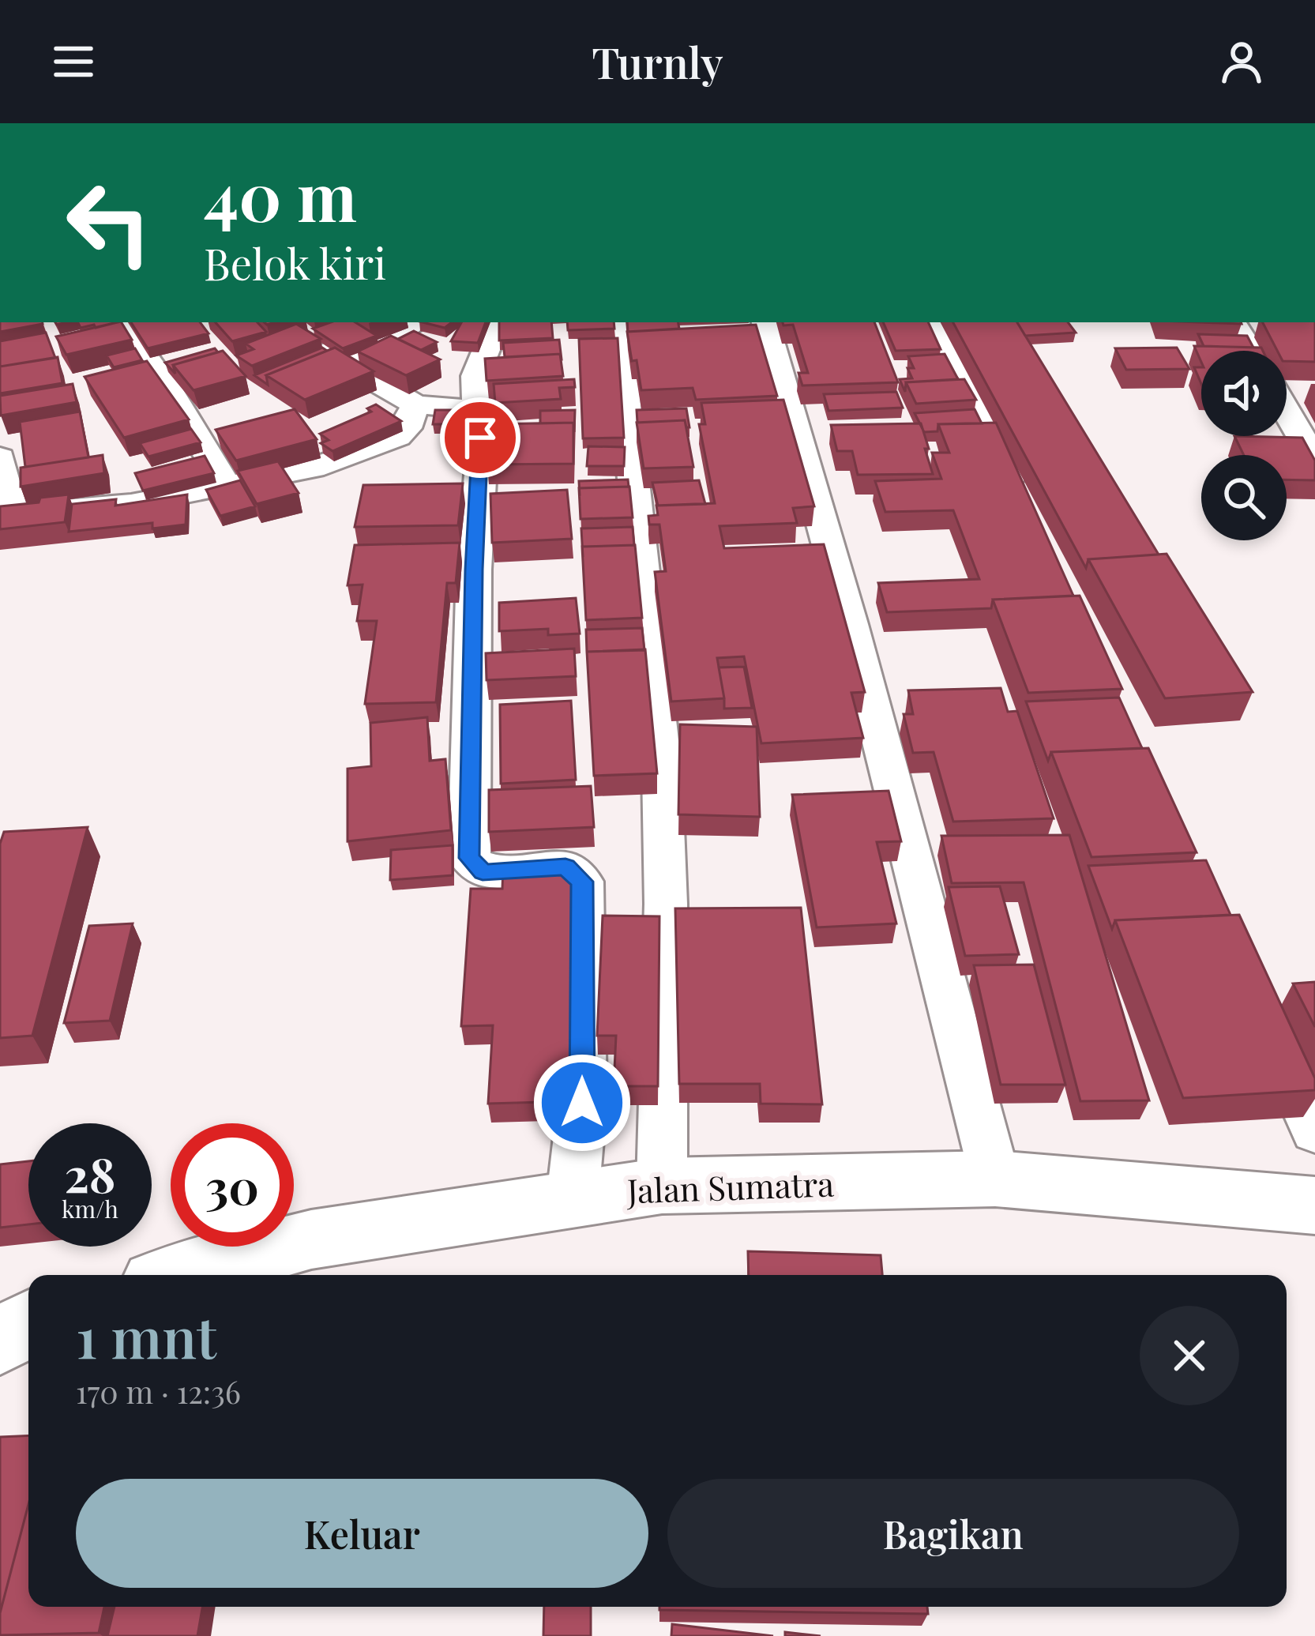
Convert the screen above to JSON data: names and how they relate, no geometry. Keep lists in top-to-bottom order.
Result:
{
  "streets": {
    "highway": ["Jalan Sumatra"]
  },
  "page": {
    "header": "Turnly",
    "turn": ["40 m", "Belok kiri"],
    "speed": "28 km/h",
    "limit": "30",
    "heading": ["1 mnt", "170 m · 12:36"],
    "buttons": ["Keluar", "Bagikan"]
  }
}
